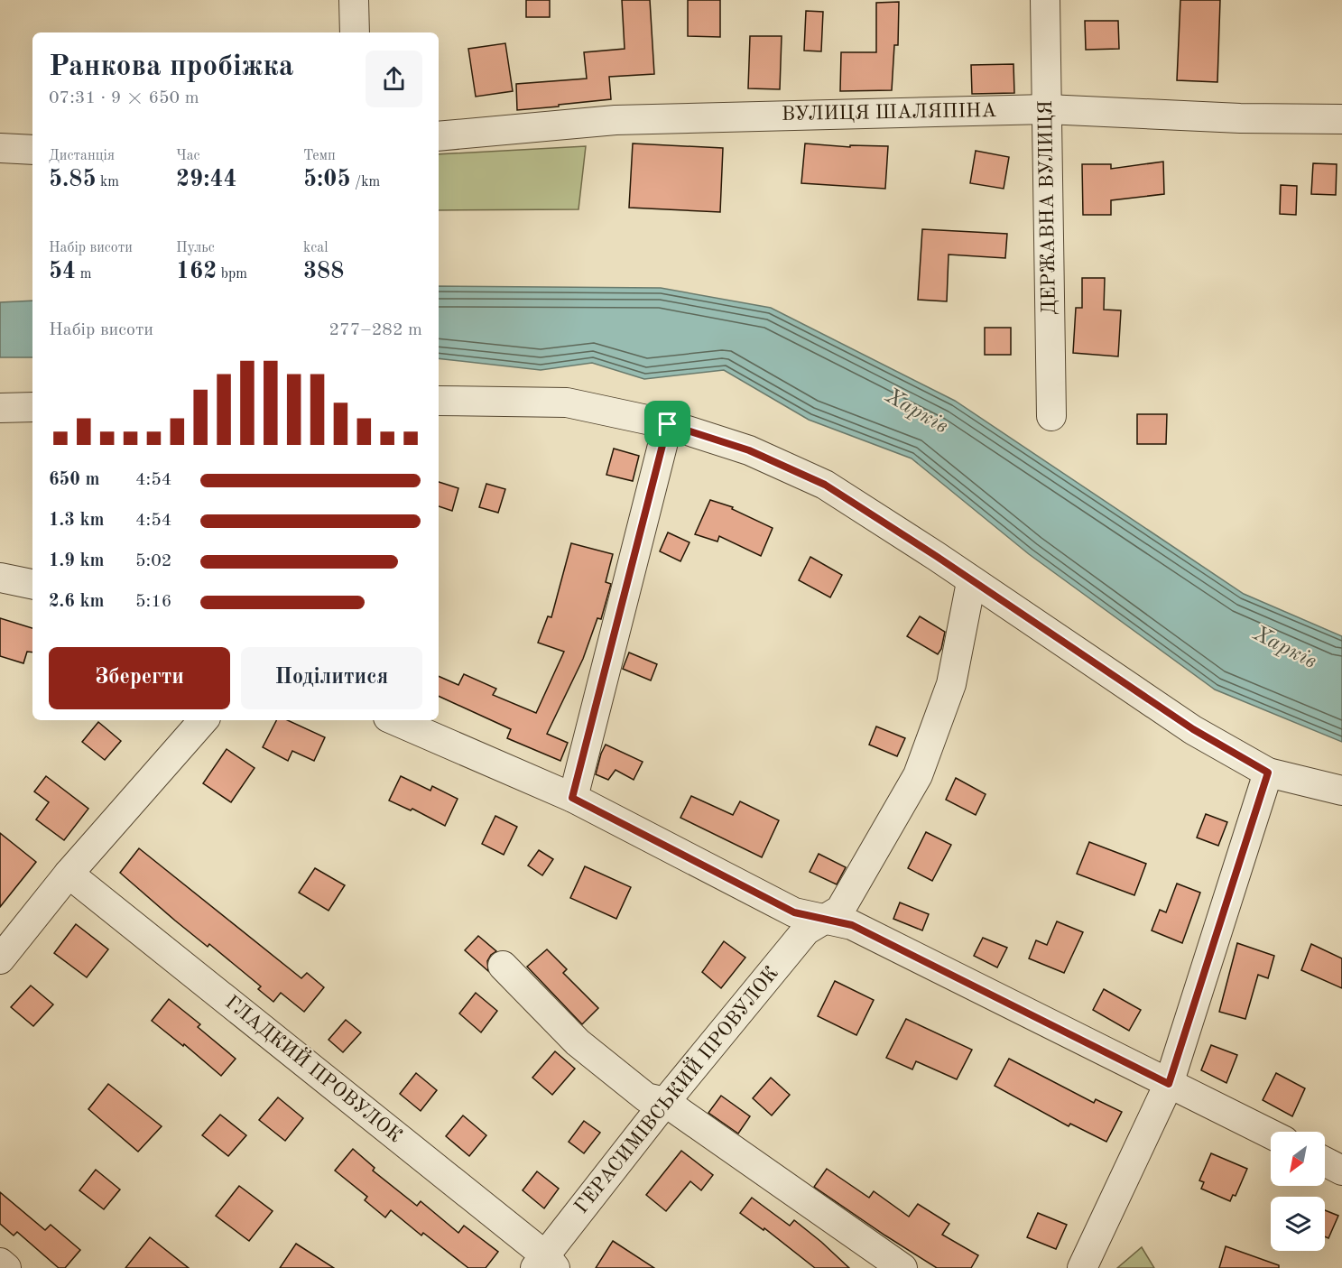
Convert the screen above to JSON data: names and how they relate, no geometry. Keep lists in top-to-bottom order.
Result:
{
  "streets": {
    "street": [
      "ВУЛИЦЯ ШАЛЯПІНА",
      "ДЕРЖАВНА ВУЛИЦЯ",
      "ГЛАДКИЙ ПРОВУЛОК",
      "ГЕРАСИМІВСЬКИЙ ПРОВУЛОК"
    ]
  },
  "crossings": [
    ["ВУЛИЦЯ ШАЛЯПІНА", "ДЕРЖАВНА ВУЛИЦЯ"],
    ["ГЛАДКИЙ ПРОВУЛОК", "ГЕРАСИМІВСЬКИЙ ПРОВУЛОК"]
  ],
  "water": ["Харків"],
  "north": "bottom left",
  "page": {
    "heading": ["Ранкова пробіжка", "07:31 · 9 × 650 m"],
    "stats": [
      ["Дистанція", "5.85 km"],
      ["Час", "29:44"],
      ["Темп", "5:05 /km"],
      ["Набір висоти", "54 m"],
      ["Пульс", "162 bpm"],
      ["kcal", "388"]
    ],
    "chart": ["Набір висоти", "277–282 m"],
    "list": [
      {
        "name": "650 m",
        "note": "4:54"
      },
      {
        "name": "1.3 km",
        "note": "4:54"
      },
      {
        "name": "1.9 km",
        "note": "5:02"
      },
      {
        "name": "2.6 km",
        "note": "5:16"
      }
    ],
    "buttons": ["Зберегти", "Поділитися"]
  }
}
